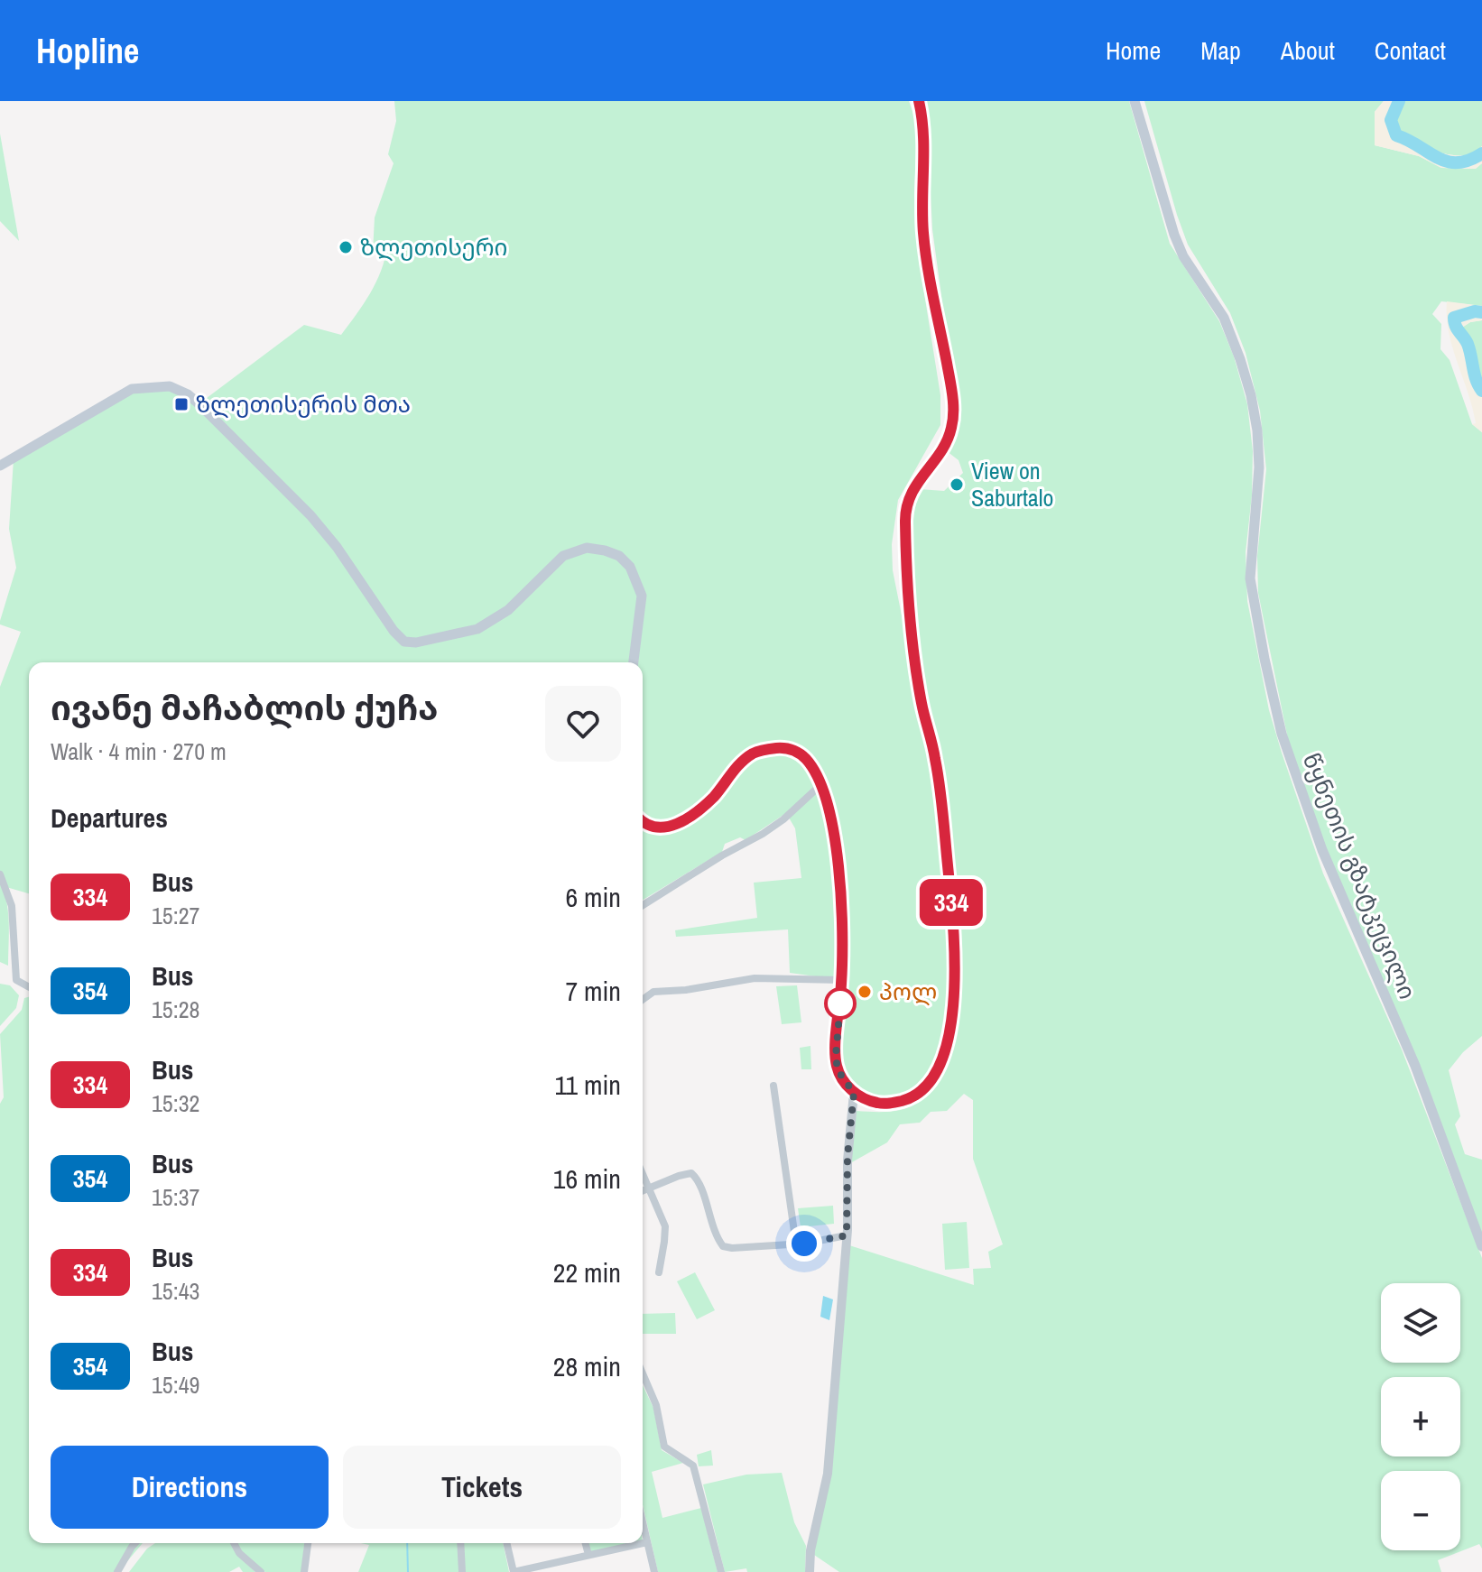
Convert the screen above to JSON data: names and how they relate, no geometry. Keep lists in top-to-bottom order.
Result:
{
  "streets": {
    "main road": ["წყნეთის გზატკეცილი"]
  },
  "places": {
    "other": ["ზლეთისერი", "View on Saburtalo", "პოლ"],
    "transit": ["ზლეთისერის მთა"]
  },
  "lines": ["bus line 334"],
  "page": {
    "header": "Hopline",
    "nav": [
      "Home",
      "Map",
      "About",
      "Contact"
    ],
    "on_map": "334",
    "heading": [
      ["ივანე მაჩაბლის ქუჩა", "Walk · 4 min · 270 m"],
      "Departures"
    ],
    "list": [
      {
        "mark": "334",
        "name": "Bus",
        "note": "15:27",
        "value": "6 min"
      },
      {
        "mark": "354",
        "name": "Bus",
        "note": "15:28",
        "value": "7 min"
      },
      {
        "mark": "334",
        "name": "Bus",
        "note": "15:32",
        "value": "11 min"
      },
      {
        "mark": "354",
        "name": "Bus",
        "note": "15:37",
        "value": "16 min"
      },
      {
        "mark": "334",
        "name": "Bus",
        "note": "15:43",
        "value": "22 min"
      },
      {
        "mark": "354",
        "name": "Bus",
        "note": "15:49",
        "value": "28 min"
      }
    ],
    "map_buttons": ["+", "−"],
    "buttons": ["Directions", "Tickets"]
  }
}
